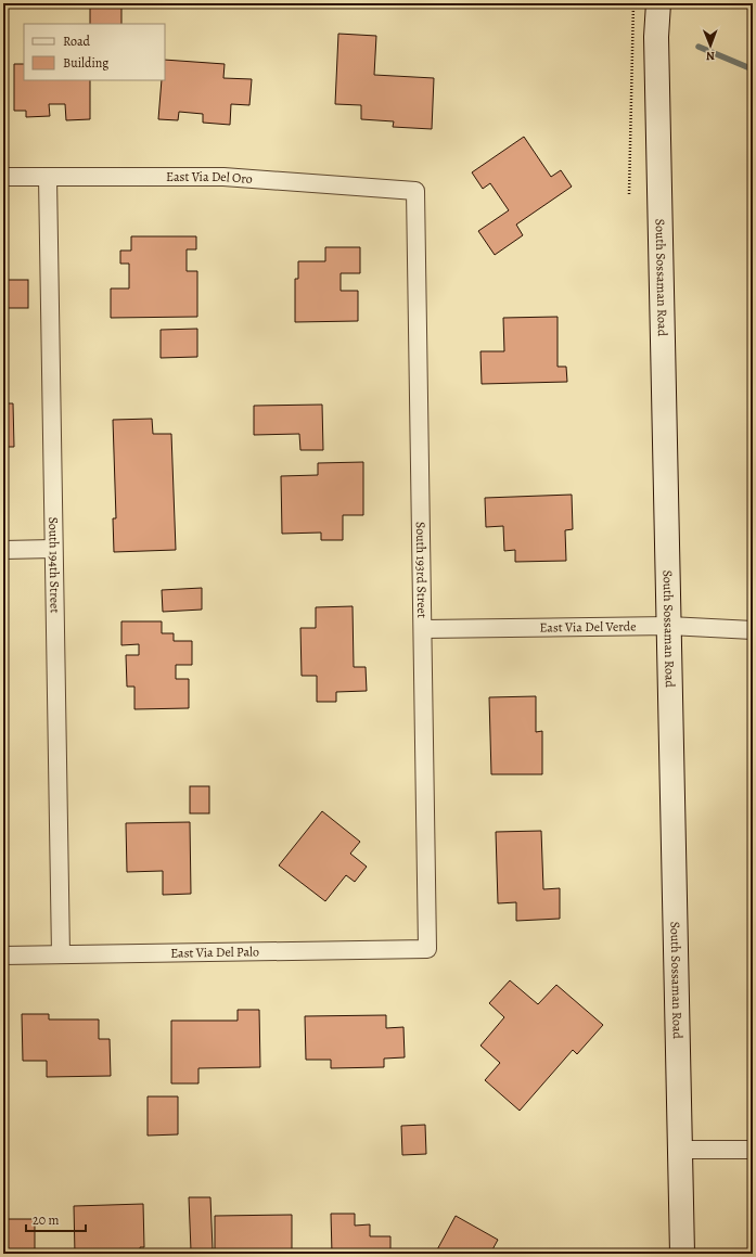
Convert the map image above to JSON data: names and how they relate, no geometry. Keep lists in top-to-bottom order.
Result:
{
  "streets": {
    "main road": ["South Sossaman Road"],
    "street": [
      "East Via Del Oro",
      "South 194th Street",
      "South 193rd Street",
      "East Via Del Verde",
      "East Via Del Palo"
    ]
  },
  "crossings": [
    ["East Via Del Oro", "South 194th Street"],
    ["East Via Del Oro", "South 193rd Street"],
    ["South Sossaman Road", "East Via Del Verde"],
    ["South 194th Street", "East Via Del Palo"],
    ["South 193rd Street", "East Via Del Verde"],
    ["South 193rd Street", "East Via Del Palo"]
  ],
  "legend": ["Road", "Building"],
  "scale_bar": "20 m",
  "north": "bottom"
}
